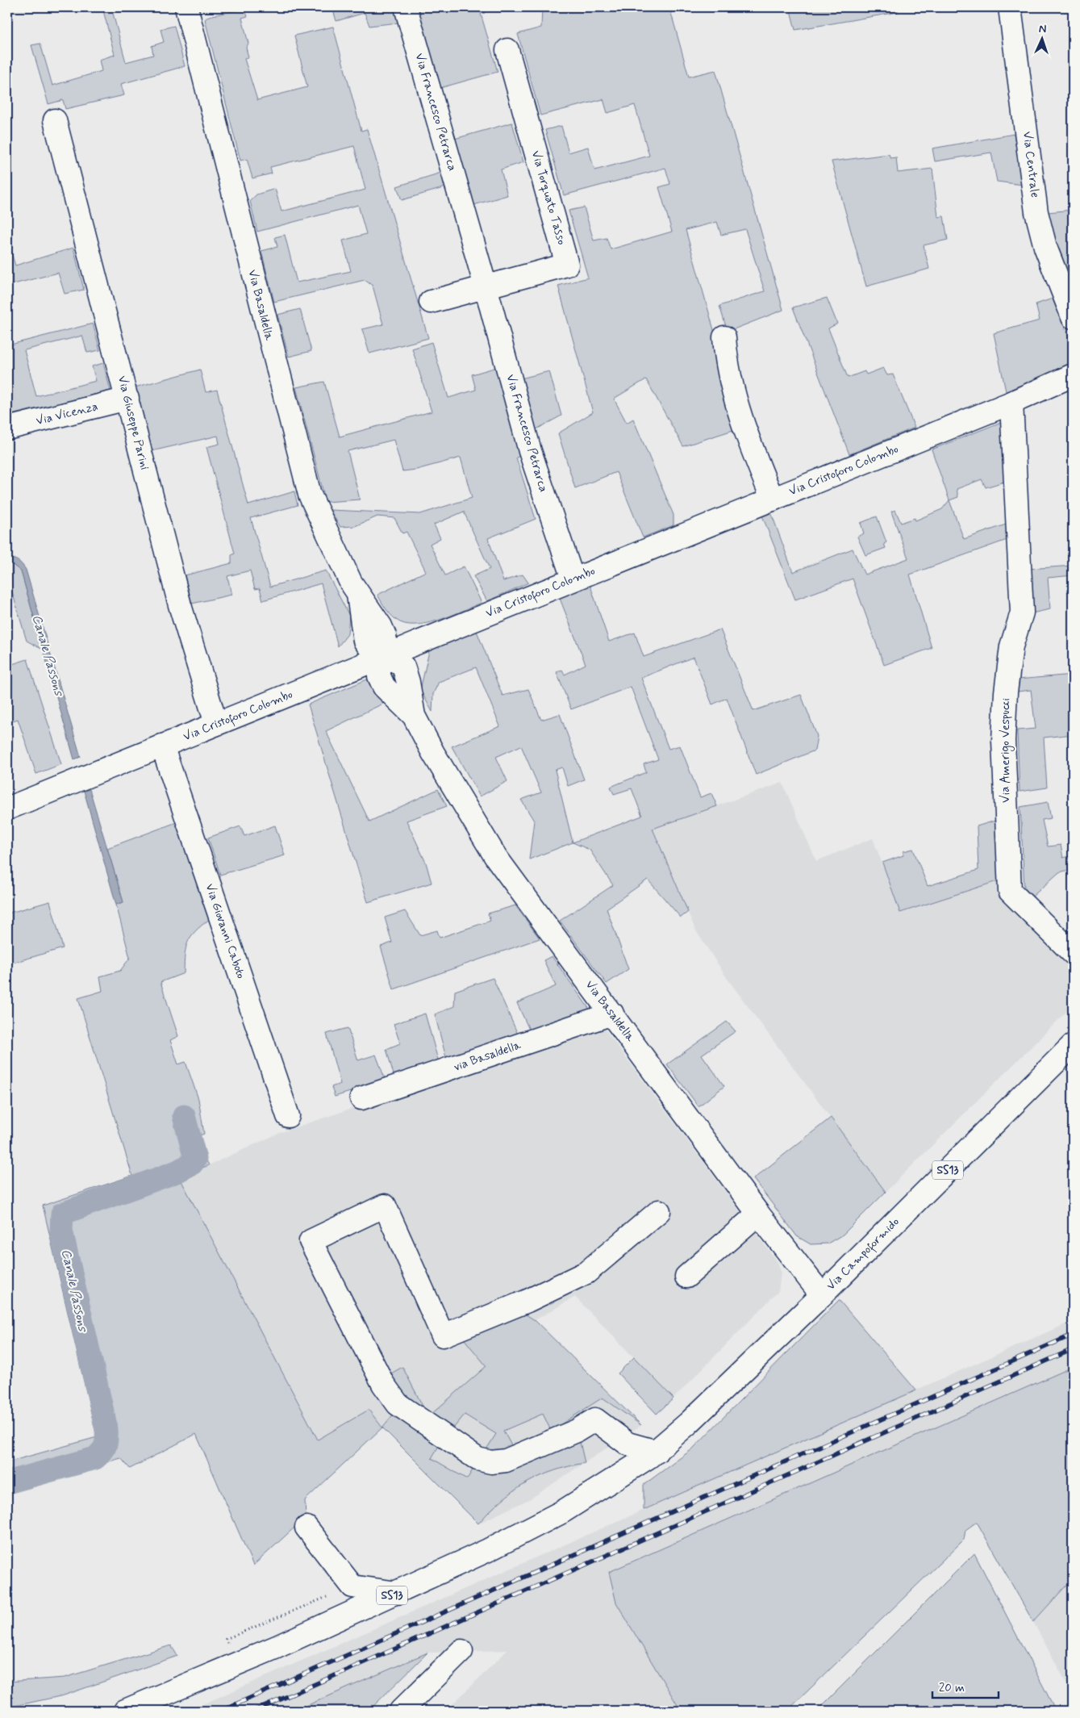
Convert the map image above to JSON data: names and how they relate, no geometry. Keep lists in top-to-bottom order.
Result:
{
  "streets": {
    "street": [
      "Via Francesco Petrarca",
      "Via Centrale",
      "Via Torquato Tasso",
      "Via Basaldella",
      "Via Vicenza",
      "Via Giuseppe Parini",
      "Via Cristoforo Colombo",
      "Via Amerigo Vespucci",
      "Via Giovanni Caboto",
      "via Basaldella",
      "SS13",
      "Via Campoformido"
    ]
  },
  "crossings": [
    ["Via Francesco Petrarca", "Via Torquato Tasso"],
    ["Via Francesco Petrarca", "Via Cristoforo Colombo"],
    ["Via Basaldella", "Via Cristoforo Colombo"],
    ["Via Basaldella", "via Basaldella"],
    ["Via Basaldella", "Via Campoformido"],
    ["Via Vicenza", "Via Giuseppe Parini"],
    ["Via Giuseppe Parini", "Via Cristoforo Colombo"],
    ["Via Cristoforo Colombo", "Via Amerigo Vespucci"],
    ["Via Cristoforo Colombo", "Via Giovanni Caboto"],
    ["SS13", "Via Campoformido"]
  ],
  "water": ["Canale Passons"],
  "scale_bar": "20 m",
  "north": "top"
}
